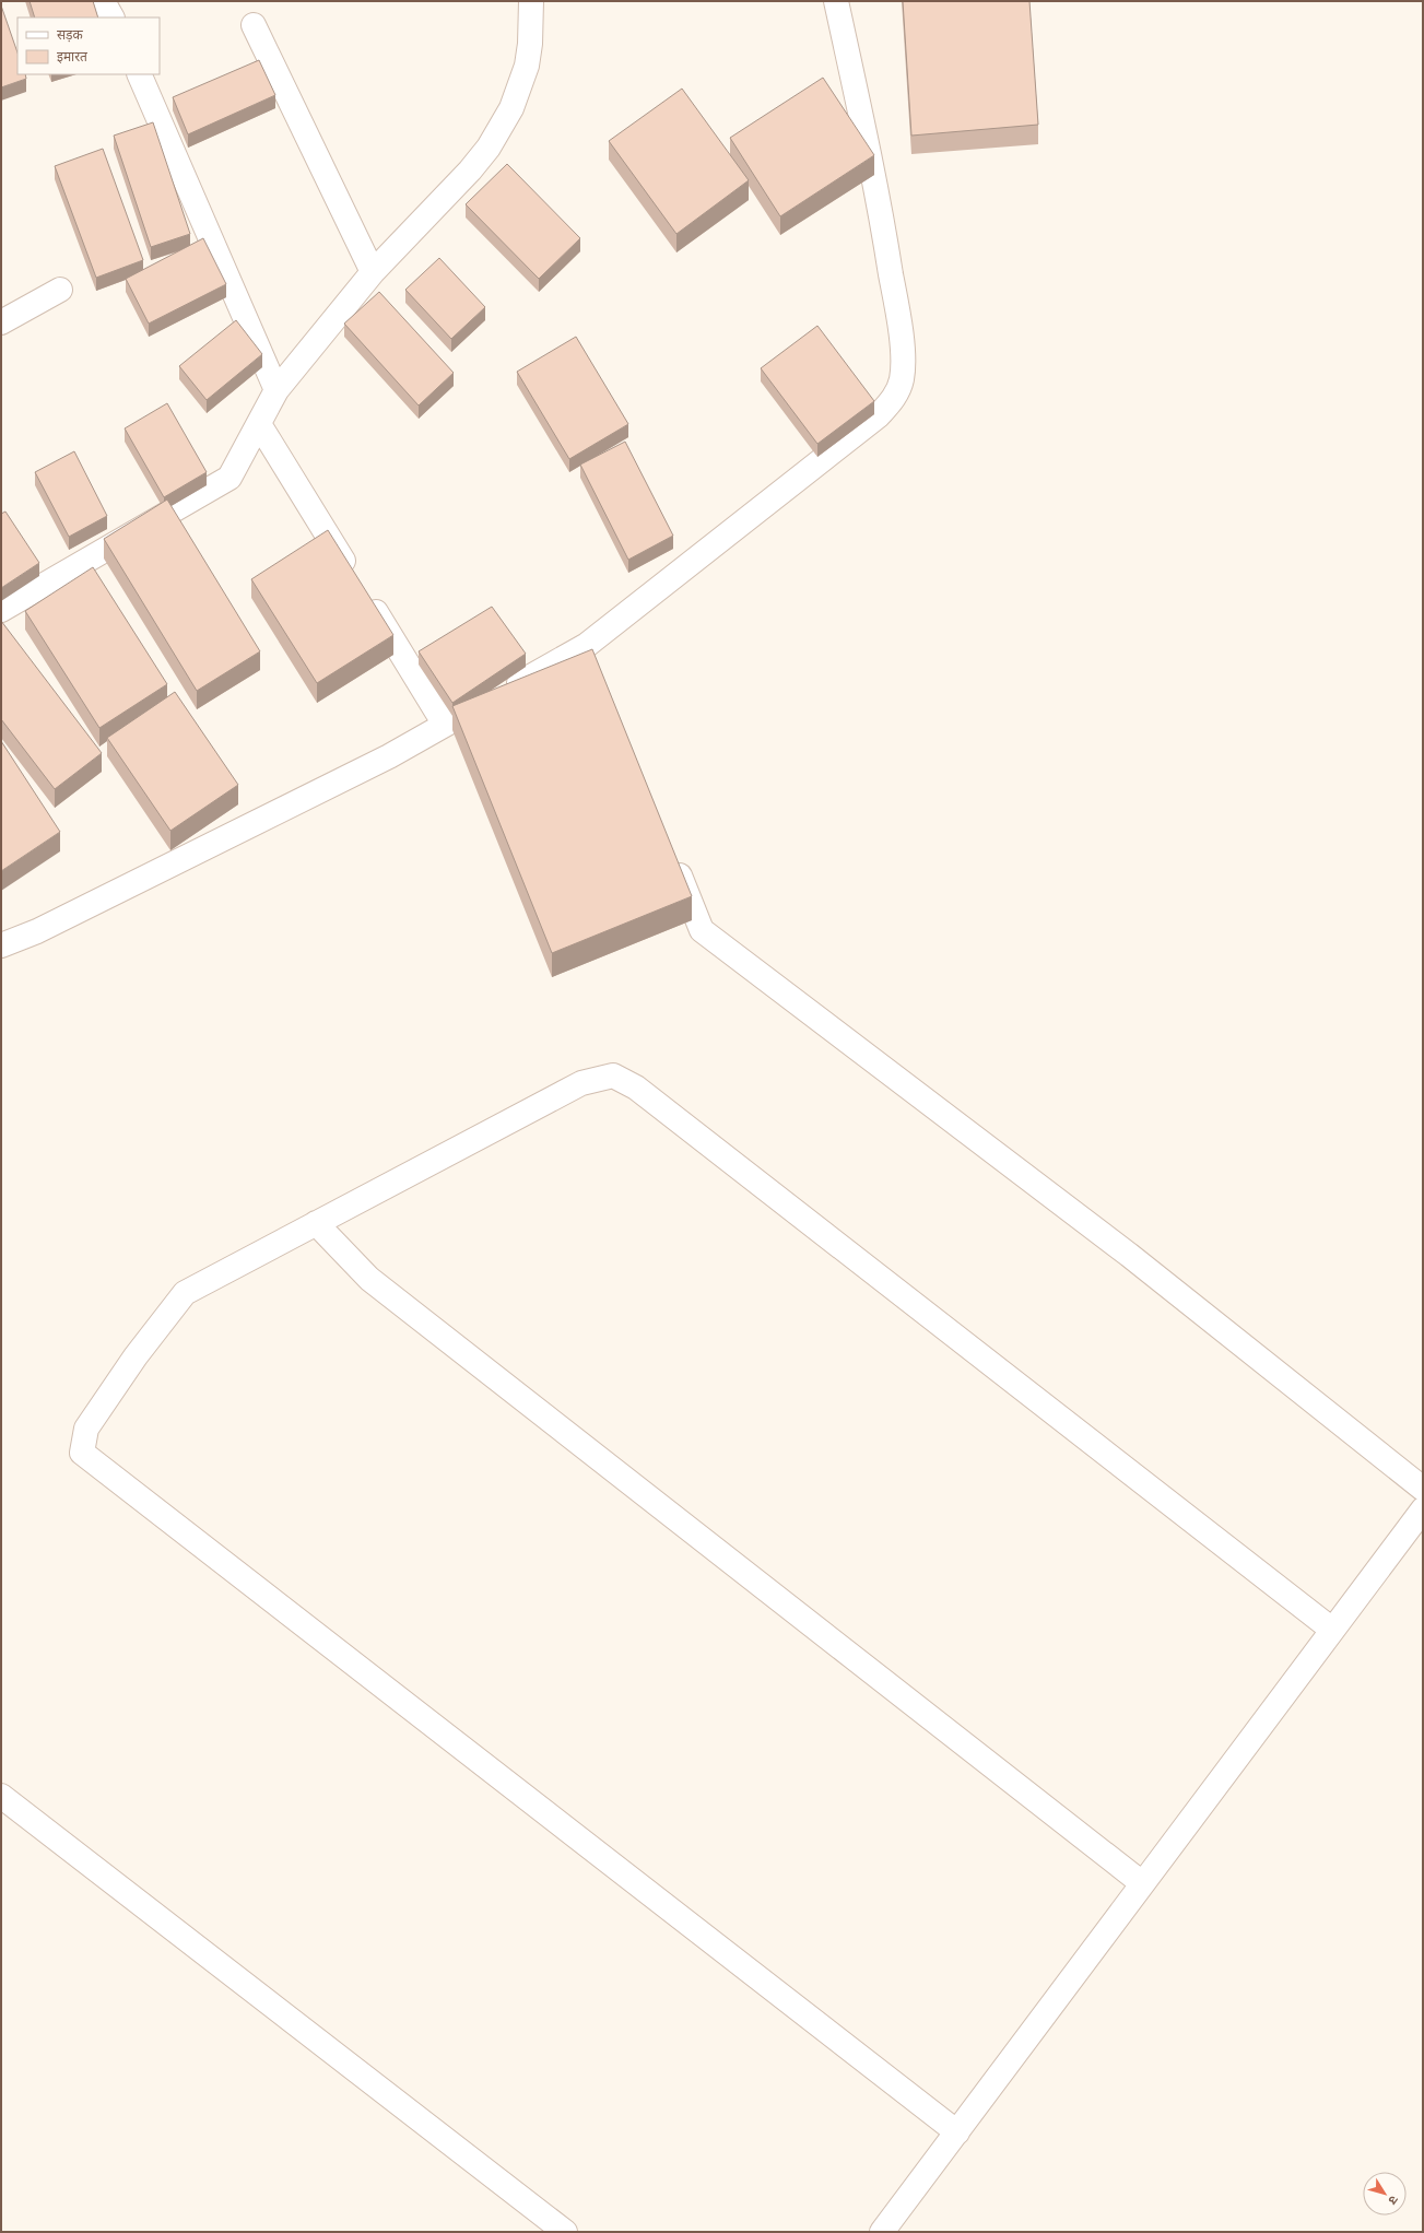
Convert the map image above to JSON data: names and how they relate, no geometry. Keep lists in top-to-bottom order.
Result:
{
  "legend": ["सड़क", "इमारत"],
  "north": "bottom right"
}
